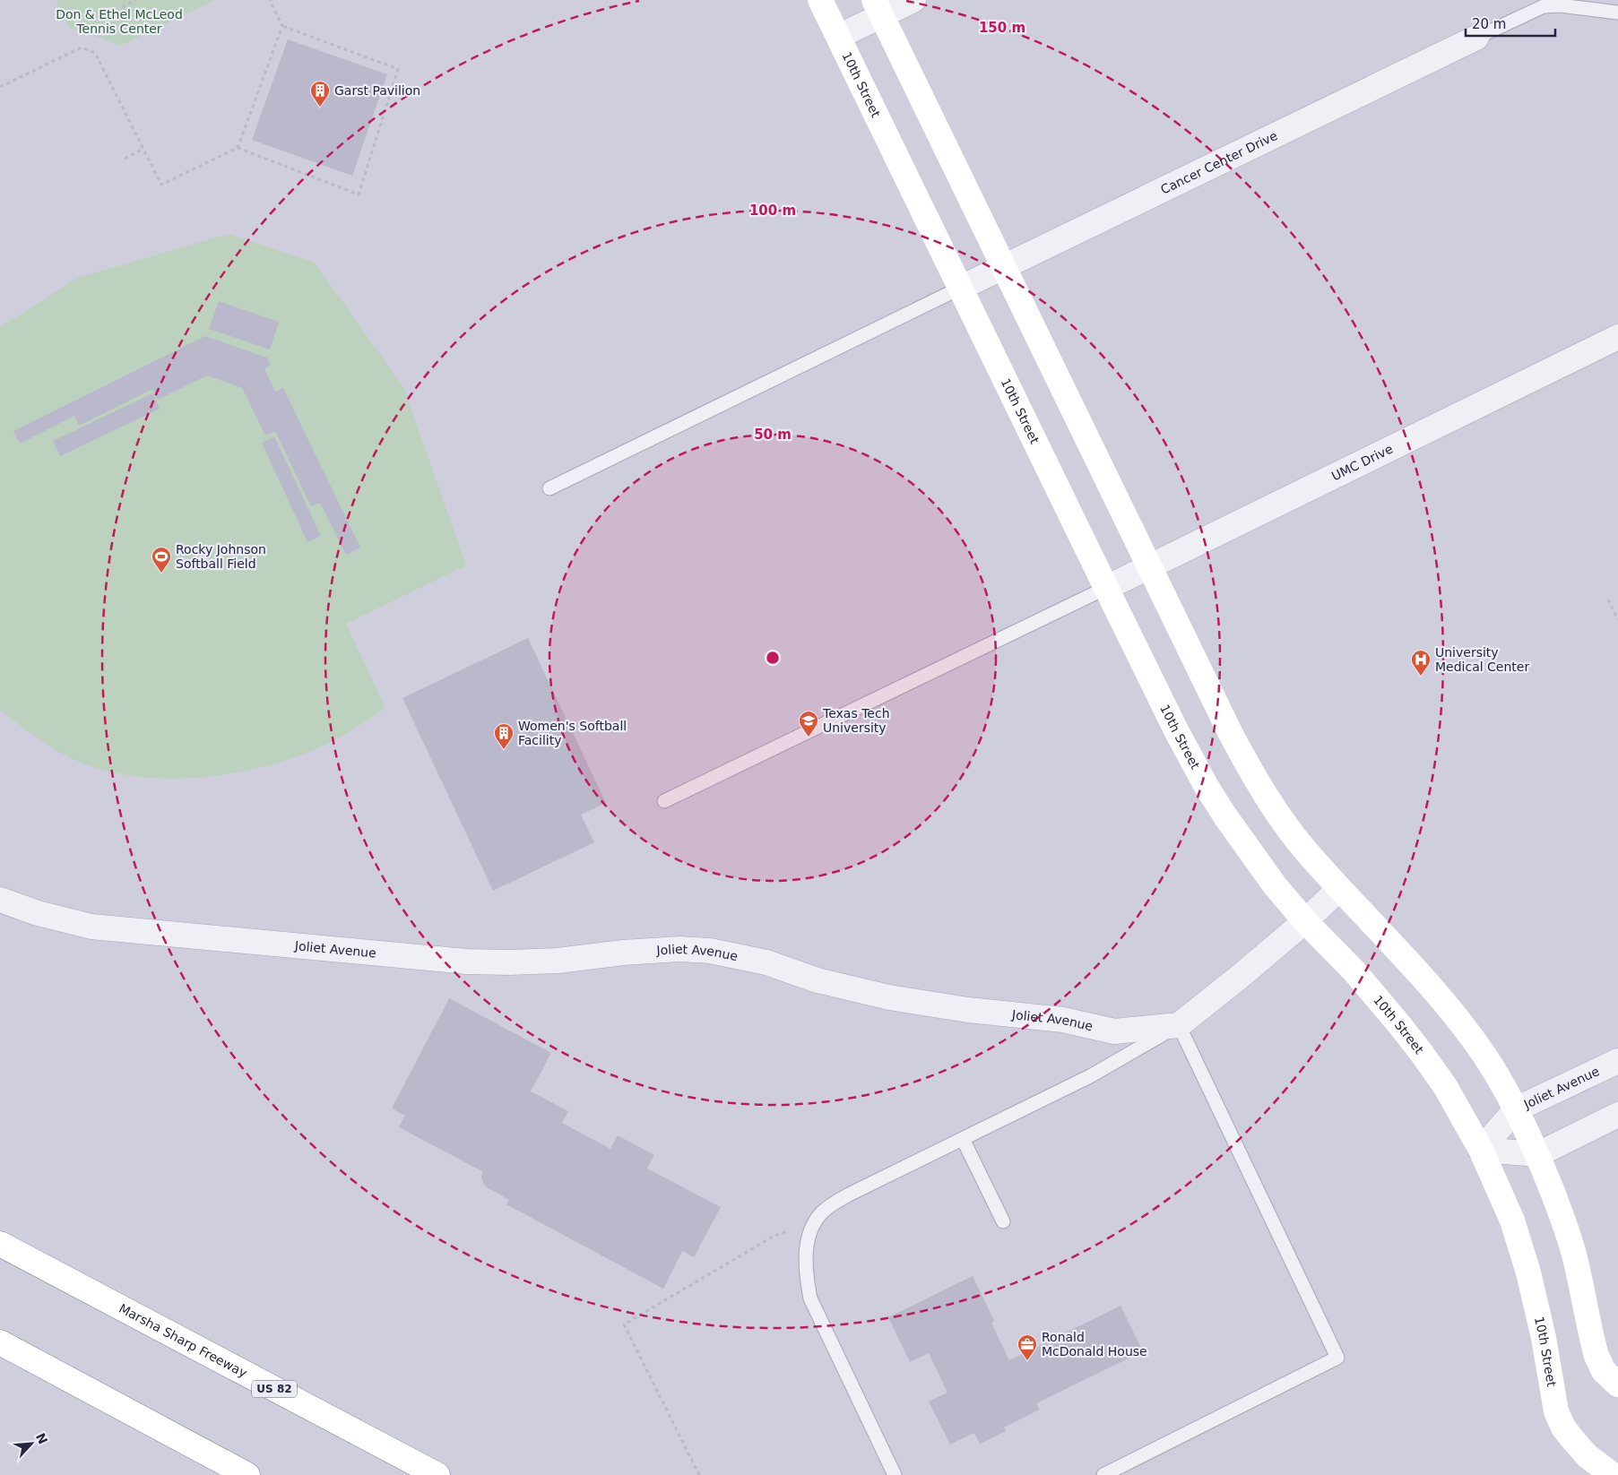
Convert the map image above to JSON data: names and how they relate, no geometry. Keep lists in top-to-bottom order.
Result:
{
  "streets": {
    "main road": ["10th Street", "Marsha Sharp Freeway", "US 82"],
    "street": ["Cancer Center Drive", "UMC Drive", "Joliet Avenue"]
  },
  "crossings": [
    ["10th Street", "Cancer Center Drive"],
    ["10th Street", "UMC Drive"],
    ["10th Street", "Joliet Avenue"]
  ],
  "parks": ["Don & Ethel McLeod Tennis Center"],
  "places": {
    "building": ["Garst Pavilion", "Women's Softball Facility"],
    "sports": ["Rocky Johnson Softball Field"],
    "hospital": ["University Medical Center"],
    "school or university": ["Texas Tech University"],
    "office": ["Ronald McDonald House"]
  },
  "scale_bar": "20 m",
  "north": "top right",
  "rings": ["150 m", "100 m", "50 m"]
}
